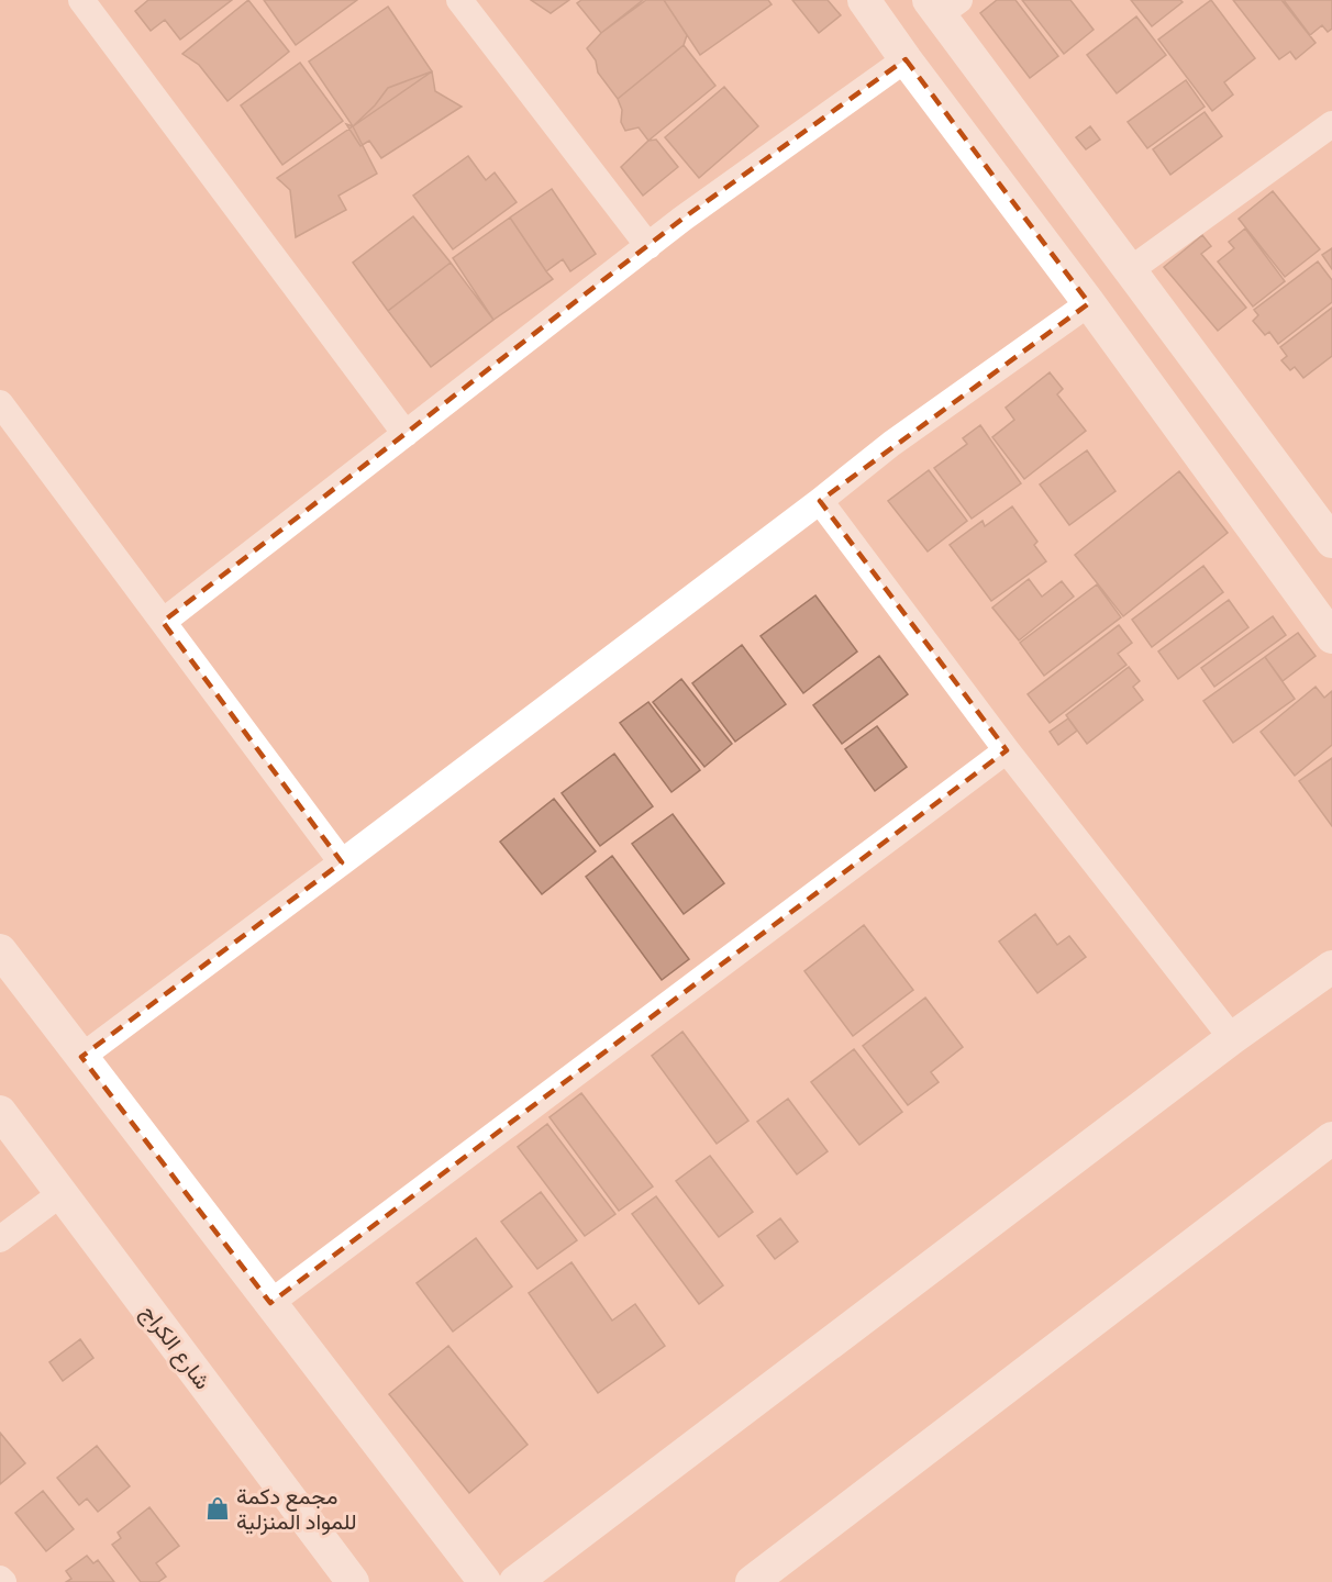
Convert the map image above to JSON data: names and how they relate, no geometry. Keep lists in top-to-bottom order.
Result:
{
  "streets": {
    "street": ["شارع الكراج"]
  },
  "places": {
    "shop": ["مجمع دكمة للمواد المنزلية"]
  }
}
